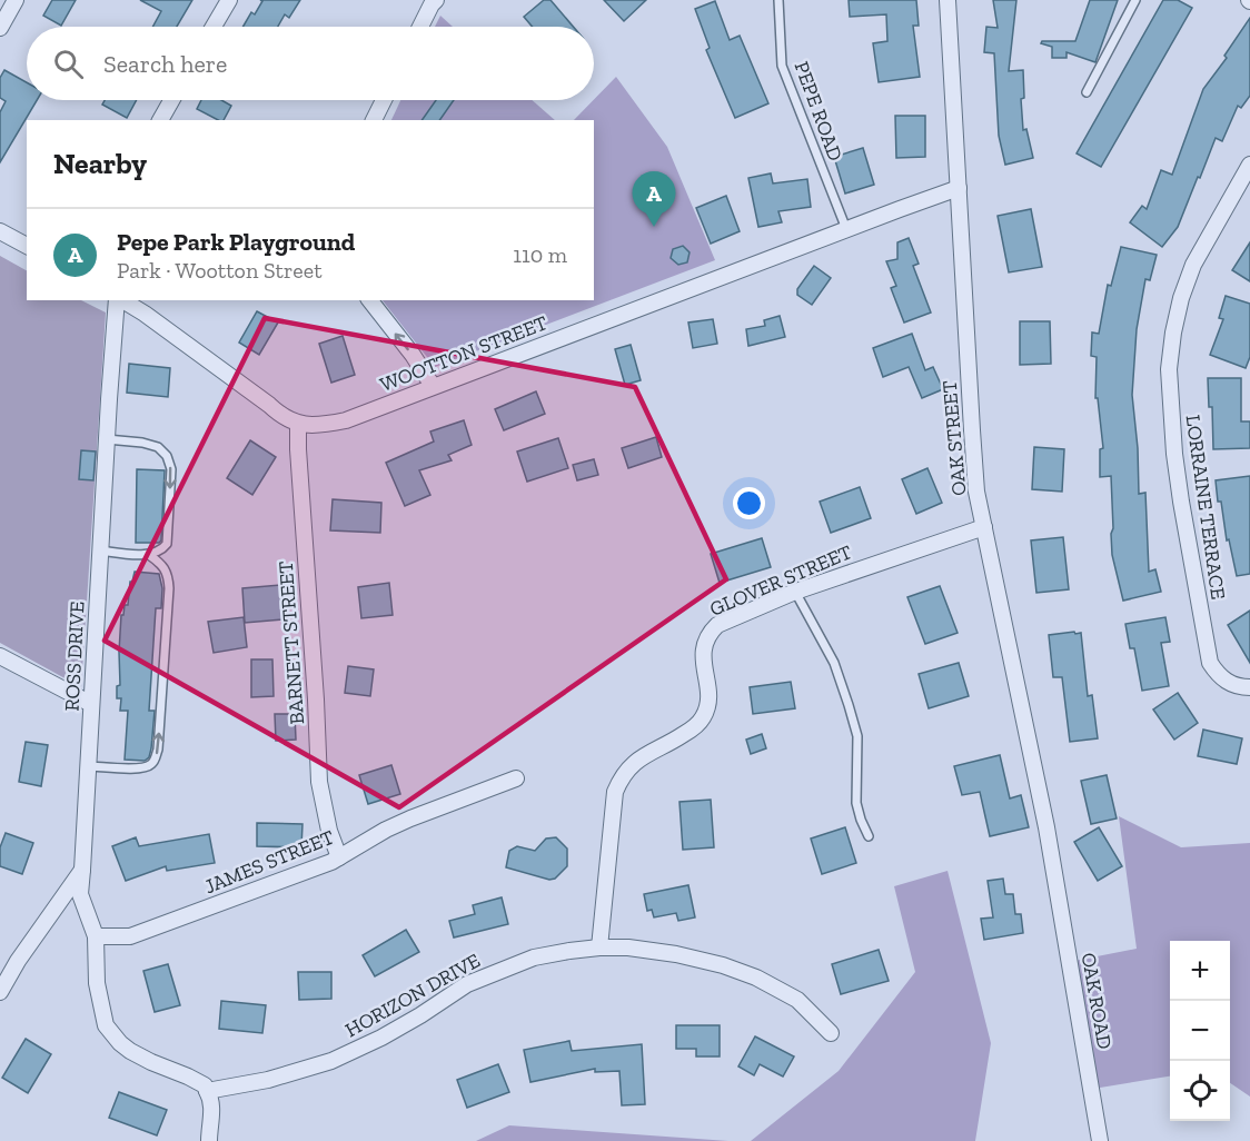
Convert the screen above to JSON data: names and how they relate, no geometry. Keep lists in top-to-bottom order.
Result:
{
  "streets": {
    "street": [
      "WOOTTON STREET",
      "OAK STREET",
      "LORRAINE TERRACE",
      "GLOVER STREET",
      "BARNETT STREET",
      "ROSS DRIVE",
      "JAMES STREET",
      "HORIZON DRIVE",
      "OAK ROAD"
    ],
    "lane": ["PEPE ROAD"]
  },
  "crossings": [
    ["PEPE ROAD", "WOOTTON STREET"],
    ["WOOTTON STREET", "OAK STREET"],
    ["WOOTTON STREET", "BARNETT STREET"],
    ["OAK STREET", "GLOVER STREET"],
    ["OAK STREET", "OAK ROAD"],
    ["GLOVER STREET", "HORIZON DRIVE"],
    ["BARNETT STREET", "JAMES STREET"]
  ],
  "page": {
    "search": "Search here",
    "heading": "Nearby",
    "pins": "A",
    "list": [
      {
        "mark": "A",
        "name": "Pepe Park Playground",
        "note": "Park · Wootton Street",
        "value": "110 m"
      }
    ],
    "map_buttons": ["+", "−"]
  }
}
